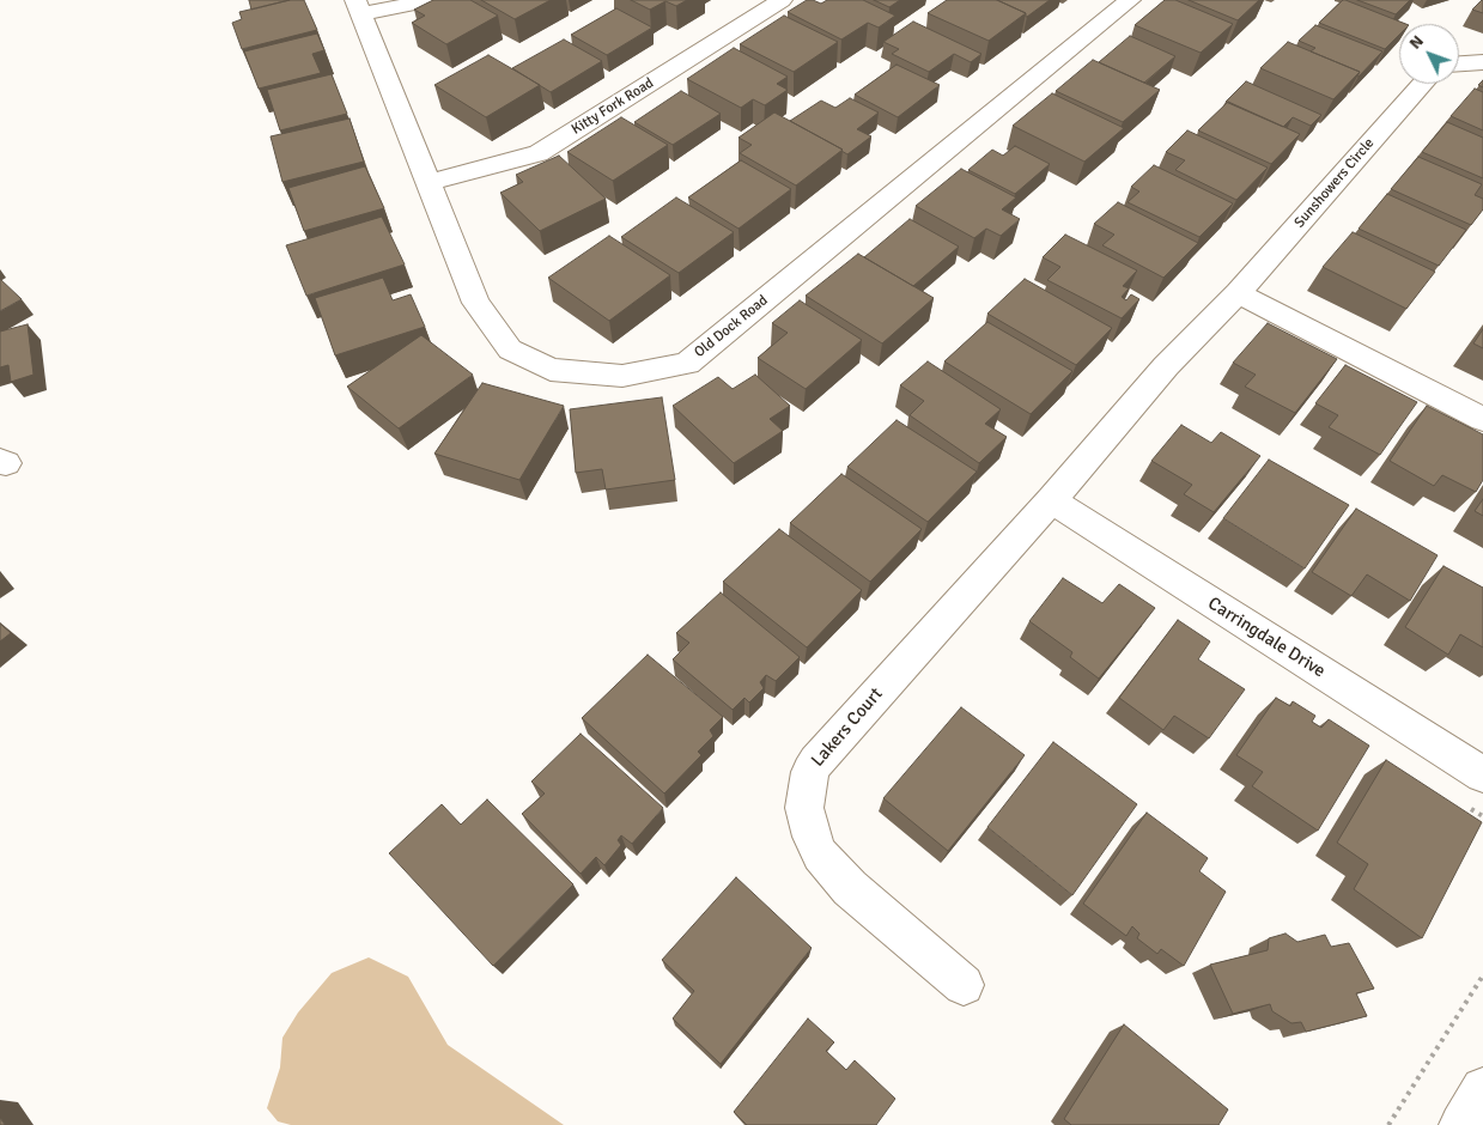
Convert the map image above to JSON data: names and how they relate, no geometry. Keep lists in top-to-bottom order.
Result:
{
  "streets": {
    "street": [
      "Kitty Fork Road",
      "Sunshowers Circle",
      "Old Dock Road",
      "Carringdale Drive",
      "Lakers Court"
    ]
  },
  "crossings": [
    ["Kitty Fork Road", "Old Dock Road"],
    ["Sunshowers Circle", "Carringdale Drive"],
    ["Sunshowers Circle", "Lakers Court"],
    ["Carringdale Drive", "Lakers Court"]
  ],
  "north": "top left"
}
